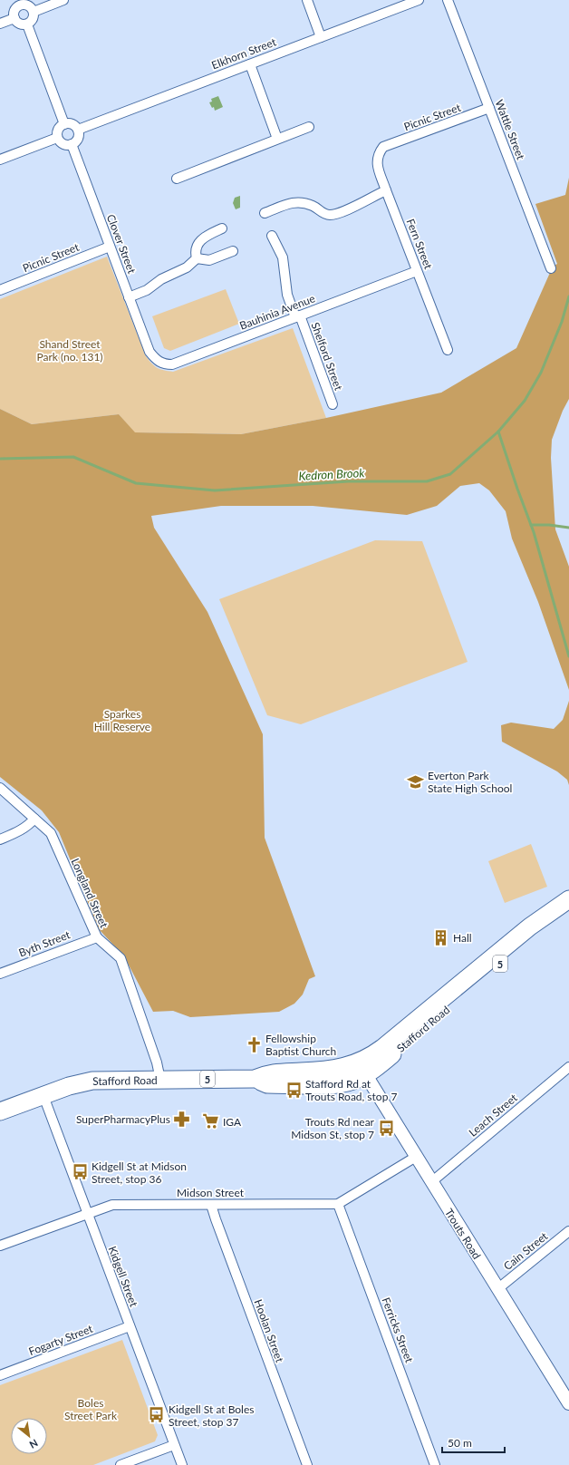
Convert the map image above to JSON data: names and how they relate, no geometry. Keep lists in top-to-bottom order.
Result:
{
  "streets": {
    "highway": ["5", "Stafford Road"],
    "street": [
      "Elkhorn Street",
      "Picnic Street",
      "Wattle Street",
      "Clover Street",
      "Fern Street",
      "Bauhinia Avenue",
      "Shelford Street",
      "Longland Street",
      "Byth Street",
      "Leach Street",
      "Midson Street",
      "Trouts Road",
      "Cain Street",
      "Kidgell Street",
      "Ferricks Street",
      "Hoolan Street",
      "Fogarty Street"
    ]
  },
  "crossings": [
    ["Elkhorn Street", "Clover Street"],
    ["Picnic Street", "Wattle Street"],
    ["Picnic Street", "Clover Street"],
    ["Picnic Street", "Fern Street"],
    ["Clover Street", "Bauhinia Avenue"],
    ["Fern Street", "Bauhinia Avenue"],
    ["Bauhinia Avenue", "Shelford Street"],
    ["Longland Street", "Byth Street"],
    ["Longland Street", "Stafford Road"],
    ["Stafford Road", "Trouts Road"],
    ["Stafford Road", "Kidgell Street"],
    ["Leach Street", "Trouts Road"],
    ["Midson Street", "Kidgell Street"],
    ["Midson Street", "Ferricks Street"],
    ["Midson Street", "Hoolan Street"],
    ["Trouts Road", "Cain Street"],
    ["Kidgell Street", "Fogarty Street"]
  ],
  "water": ["Kedron Brook"],
  "parks": ["Shand Street Park (no. 131)", "Sparkes Hill Reserve", "Boles Street Park"],
  "places": {
    "school or university": ["Everton Park State High School"],
    "building": ["Hall"],
    "church": ["Fellowship Baptist Church"],
    "bus stop": [
      "Stafford Rd at Trouts Road, stop 7",
      "Trouts Rd near Midson St, stop 7",
      "Kidgell St at Midson Street, stop 36",
      "Kidgell St at Boles Street, stop 37"
    ],
    "pharmacy": ["SuperPharmacyPlus"],
    "supermarket": ["IGA"]
  },
  "scale_bar": "50 m",
  "north": "bottom right"
}
